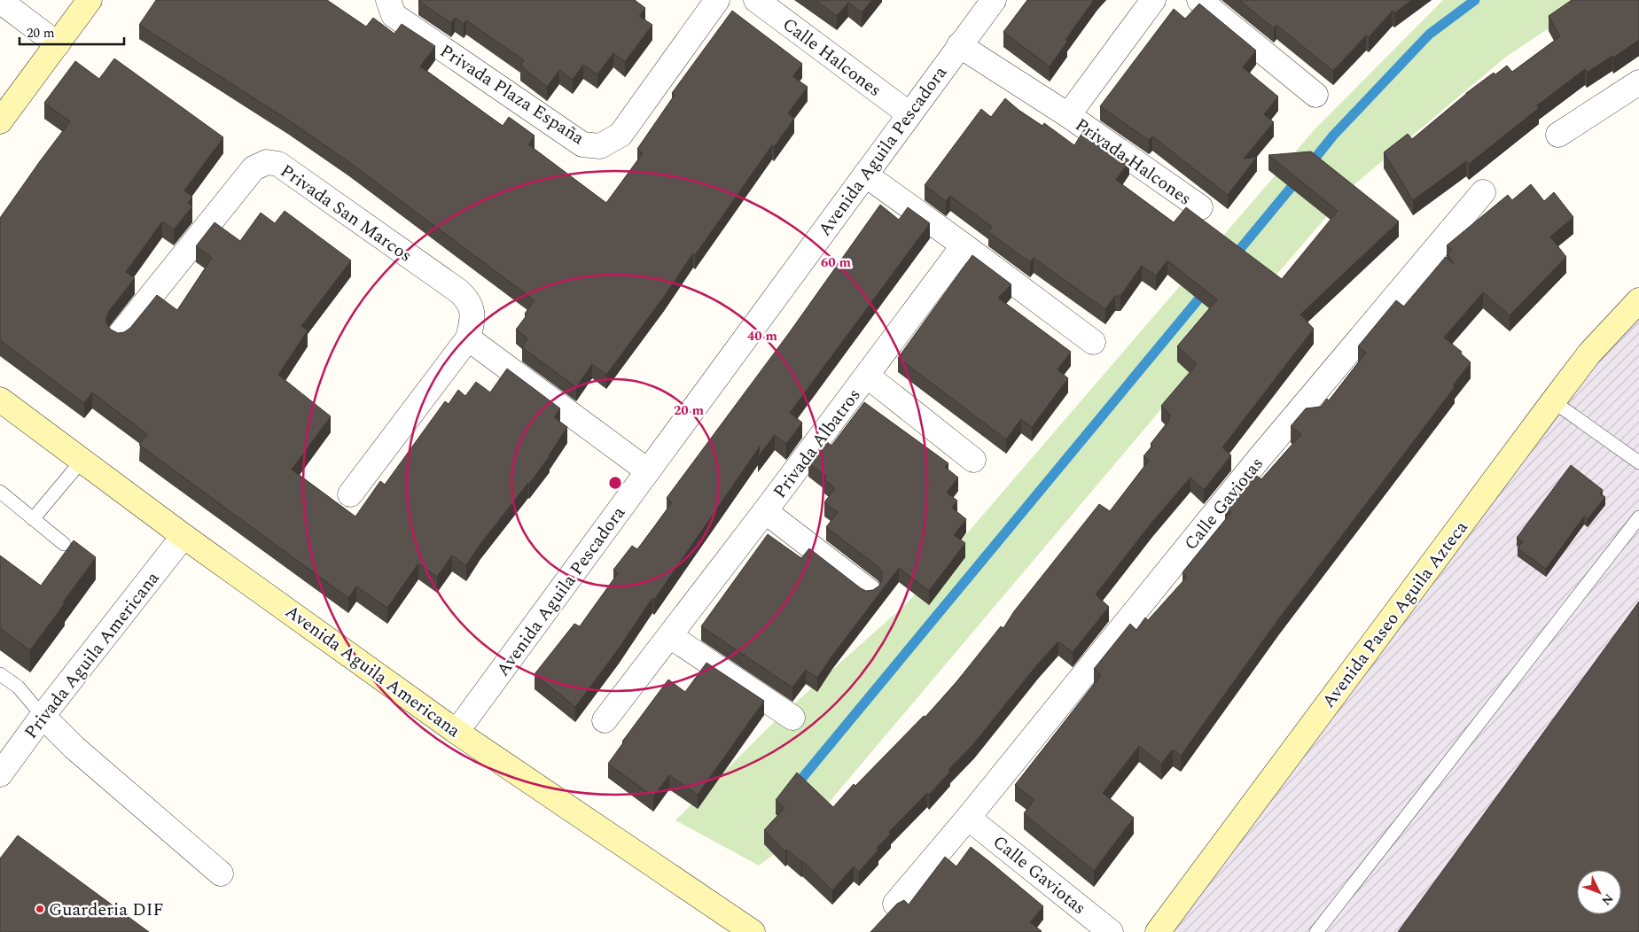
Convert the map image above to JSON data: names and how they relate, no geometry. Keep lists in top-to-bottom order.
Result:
{
  "streets": {
    "street": [
      "Calle Halcones",
      "Privada Plaza España",
      "Avenida Aguila Pescadora",
      "Privada Halcones",
      "Privada San Marcos",
      "Privada Albatros",
      "Calle Gaviotas",
      "Avenida Paseo Aguila Azteca",
      "Privada Aguila Americana",
      "Avenida Aguila Americana"
    ]
  },
  "crossings": [
    ["Calle Halcones", "Avenida Aguila Pescadora"],
    ["Avenida Aguila Pescadora", "Privada Halcones"],
    ["Avenida Aguila Pescadora", "Avenida Aguila Americana"],
    ["Privada Aguila Americana", "Avenida Aguila Americana"]
  ],
  "places": ["Guarderia DIF"],
  "scale_bar": "20 m",
  "north": "bottom right",
  "rings": ["60 m", "40 m", "20 m"]
}
